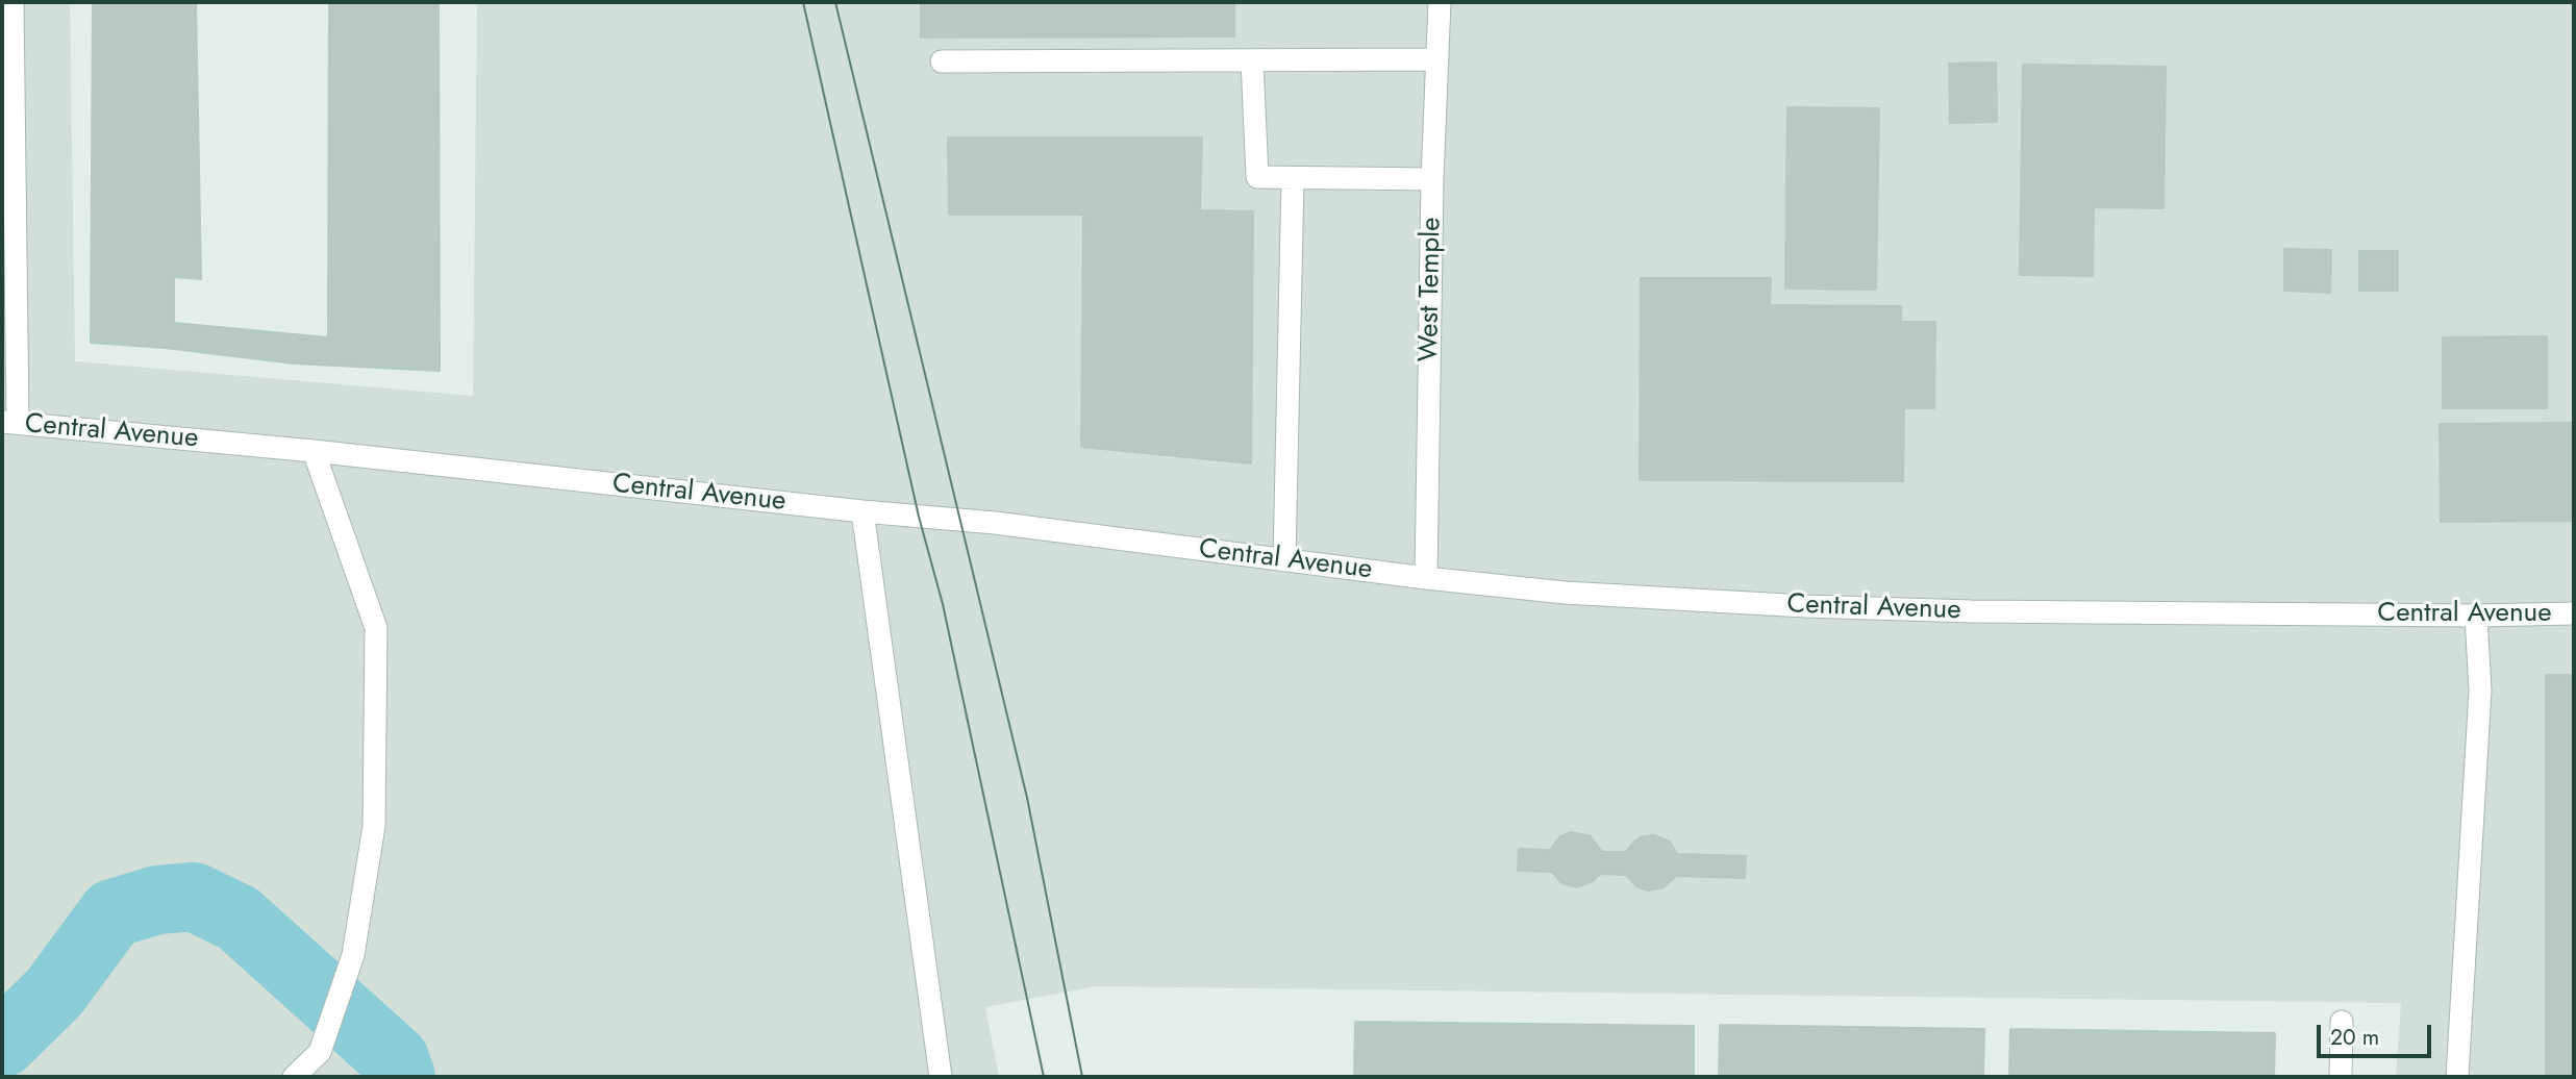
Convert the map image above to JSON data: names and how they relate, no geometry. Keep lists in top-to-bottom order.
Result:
{
  "streets": {
    "street": ["West Temple", "Central Avenue"]
  },
  "crossings": [
    ["West Temple", "Central Avenue"]
  ],
  "scale_bar": "20 m"
}
